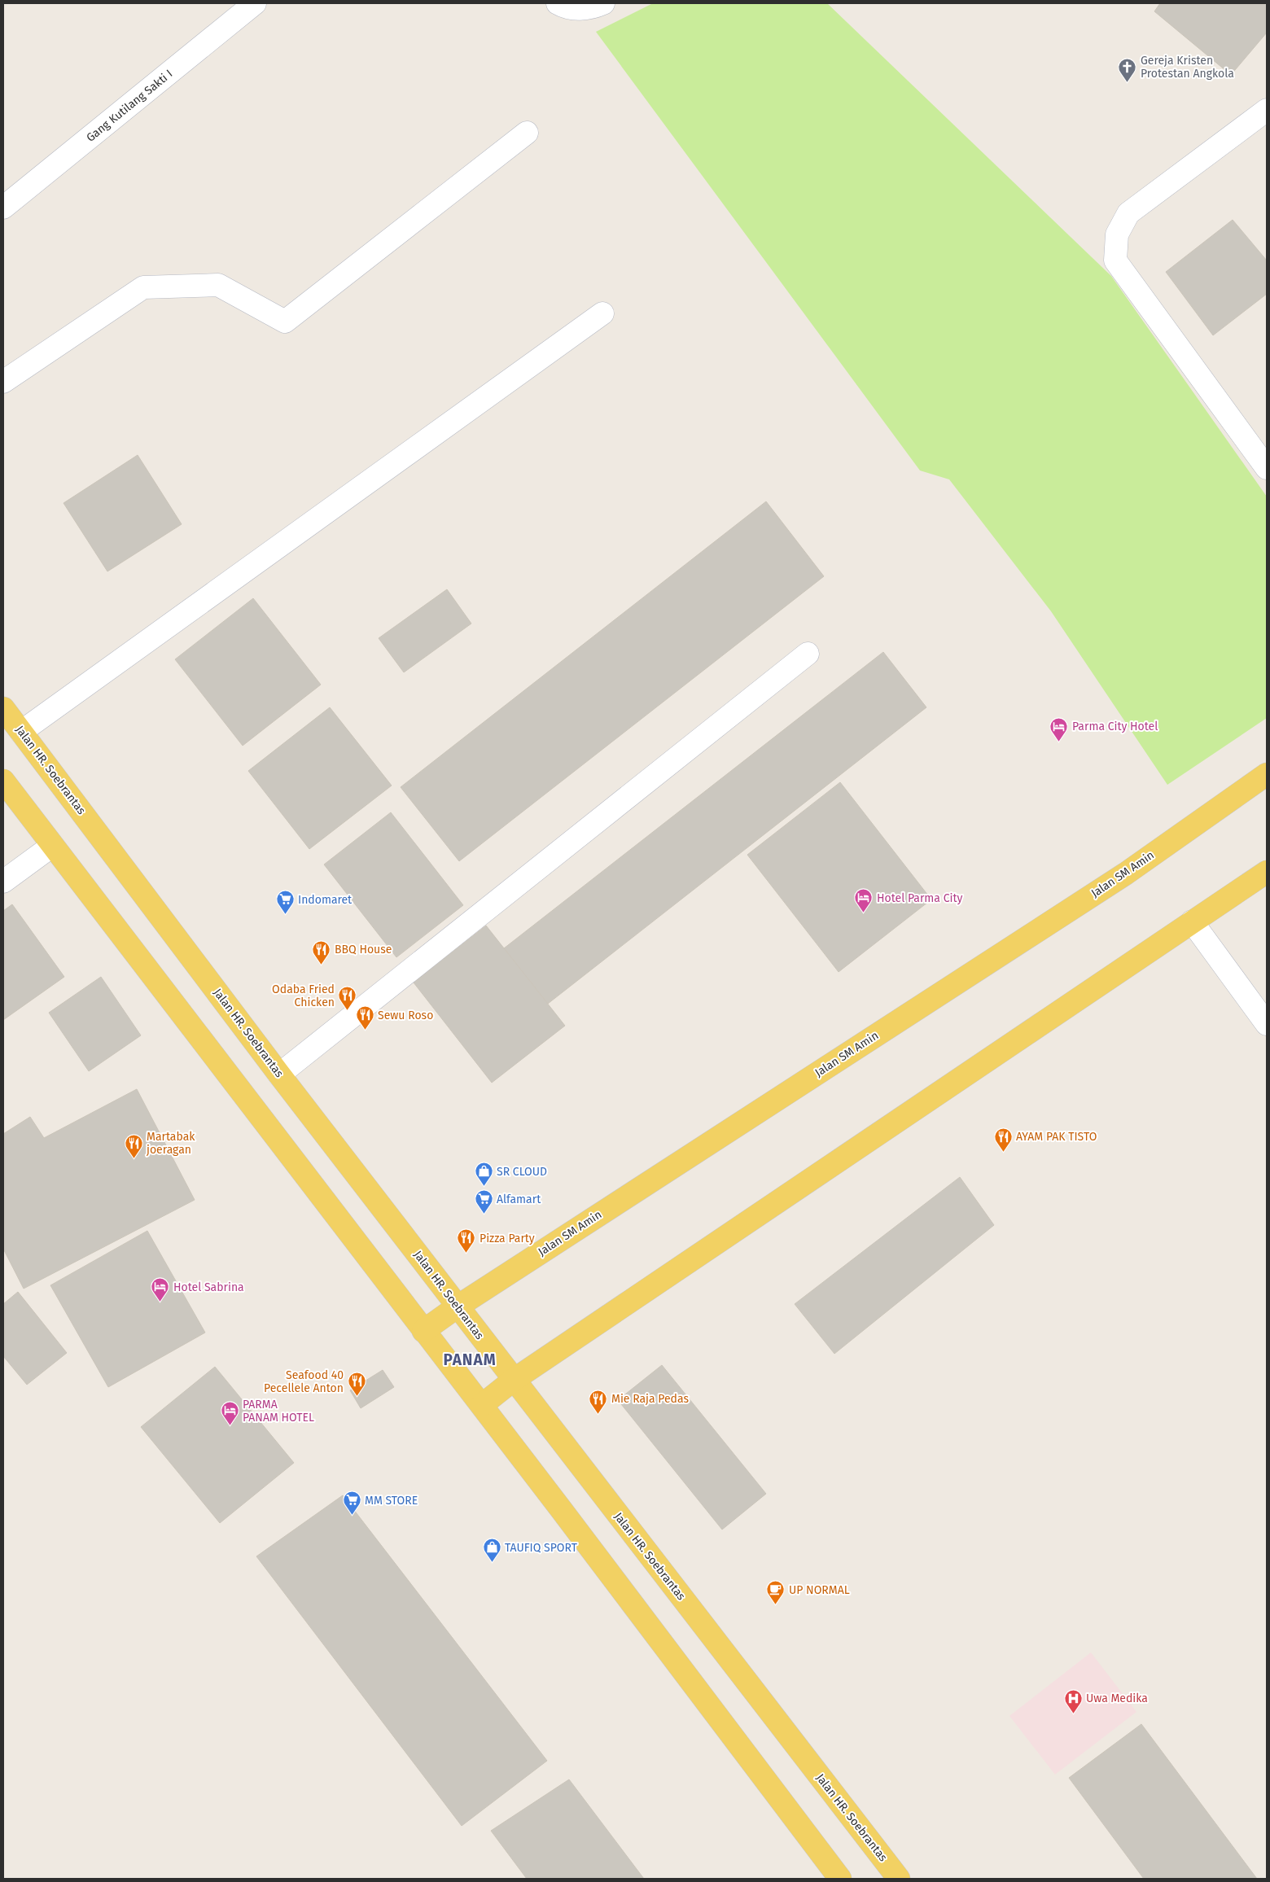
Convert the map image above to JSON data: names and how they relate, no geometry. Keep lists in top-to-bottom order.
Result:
{
  "streets": {
    "main road": ["Jalan HR. Soebrantas", "Jalan SM Amin"],
    "street": ["Gang Kutilang Sakti I"]
  },
  "crossings": [
    ["Jalan HR. Soebrantas", "Jalan SM Amin"]
  ],
  "districts": ["PANAM"],
  "places": {
    "church": ["Gereja Kristen Protestan Angkola"],
    "hotel": [
      "Parma City Hotel",
      "Hotel Parma City",
      "Hotel Sabrina",
      "PARMA PANAM HOTEL"
    ],
    "supermarket": ["Indomaret", "Alfamart", "MM STORE"],
    "restaurant": [
      "BBQ House",
      "Odaba Fried Chicken",
      "Sewu Roso",
      "AYAM PAK TISTO",
      "Martabak joeragan",
      "Pizza Party",
      "Seafood 40 Pecellele Anton",
      "Mie Raja Pedas"
    ],
    "shop": ["SR CLOUD", "TAUFIQ SPORT"],
    "cafe": ["UP NORMAL"],
    "hospital": ["Uwa Medika"]
  }
}
